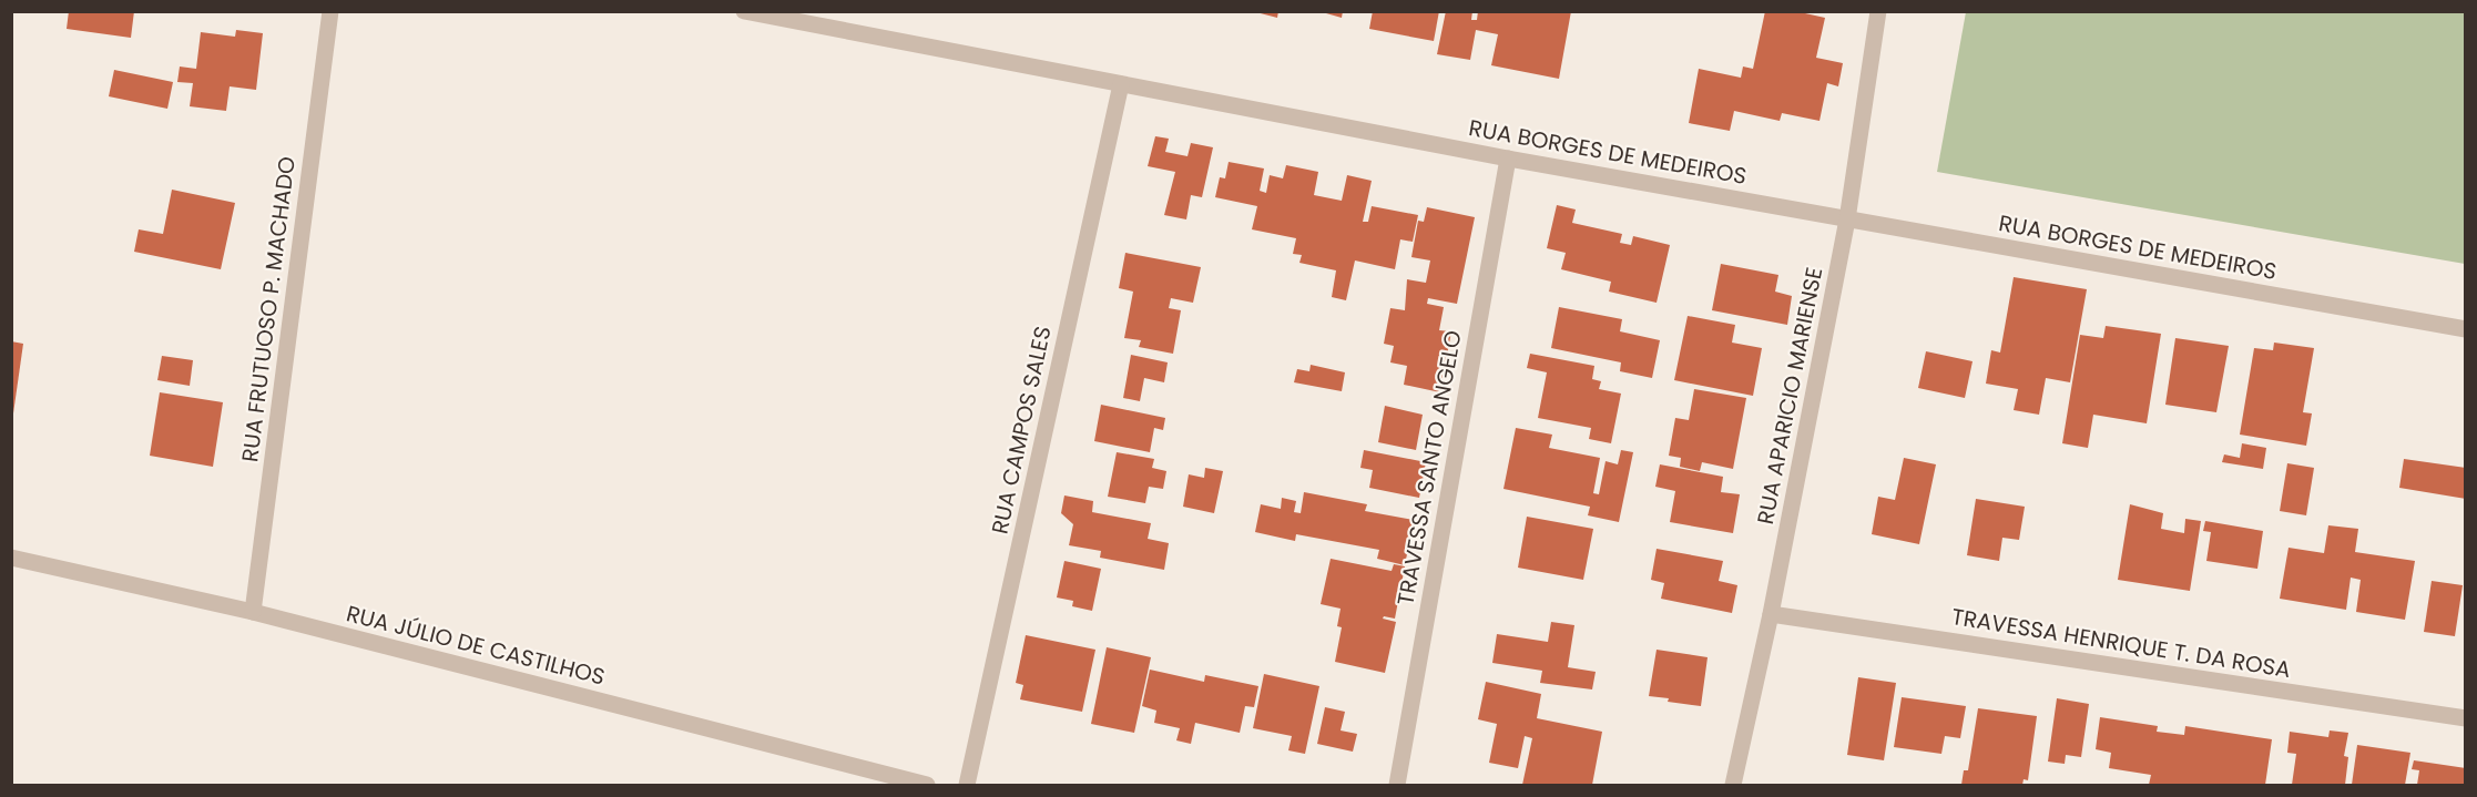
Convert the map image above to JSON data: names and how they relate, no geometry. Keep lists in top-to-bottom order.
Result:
{
  "streets": {
    "street": [
      "RUA BORGES DE MEDEIROS",
      "RUA FRUTUOSO P. MACHADO",
      "RUA APARICIO MARIENSE",
      "RUA CAMPOS SALES",
      "TRAVESSA SANTO ANGELO",
      "TRAVESSA HENRIQUE T. DA ROSA",
      "RUA JÚLIO DE CASTILHOS"
    ]
  },
  "crossings": [
    ["RUA BORGES DE MEDEIROS", "RUA APARICIO MARIENSE"],
    ["RUA BORGES DE MEDEIROS", "RUA CAMPOS SALES"],
    ["RUA BORGES DE MEDEIROS", "TRAVESSA SANTO ANGELO"],
    ["RUA FRUTUOSO P. MACHADO", "RUA JÚLIO DE CASTILHOS"],
    ["RUA APARICIO MARIENSE", "TRAVESSA HENRIQUE T. DA ROSA"]
  ]
}
